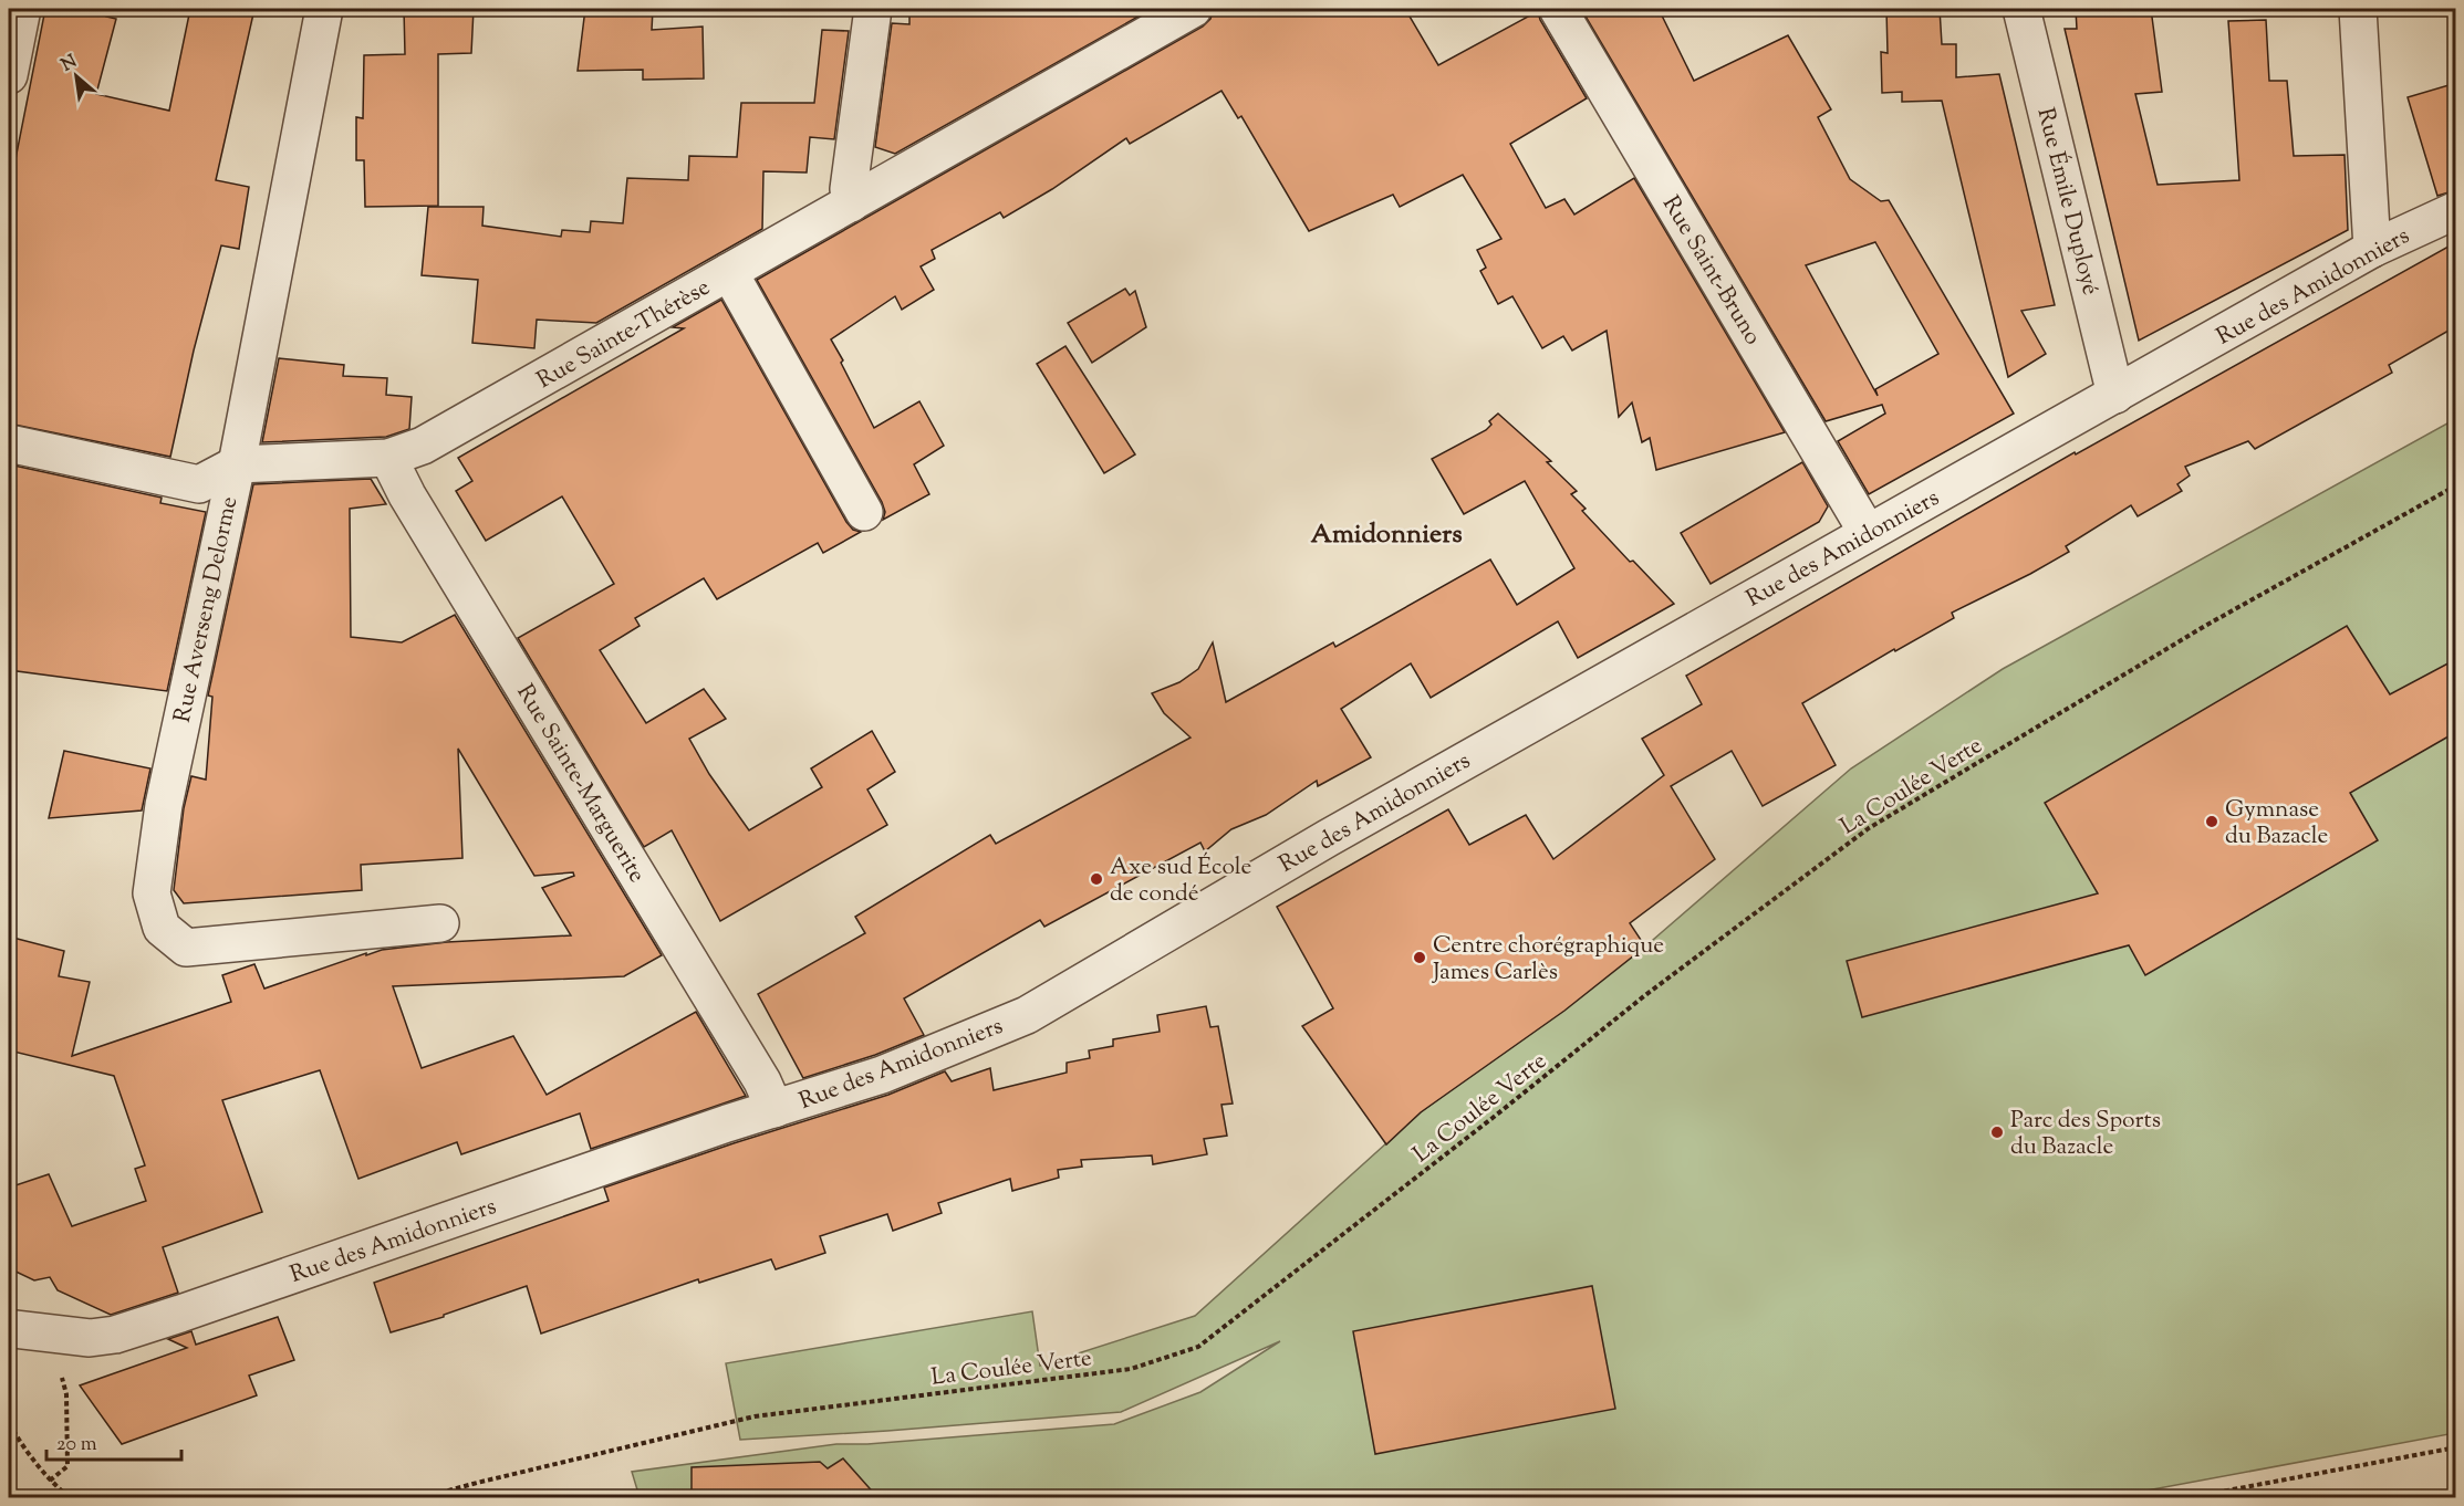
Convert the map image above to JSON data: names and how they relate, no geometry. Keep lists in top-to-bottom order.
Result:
{
  "streets": {
    "street": [
      "Rue Émile Duployé",
      "Rue Saint-Bruno",
      "Rue des Amidonniers",
      "Rue Sainte-Thérèse",
      "Rue Averseng Delorme",
      "Rue Sainte-Marguerite"
    ],
    "path": ["La Coulée Verte"]
  },
  "crossings": [
    ["Rue Émile Duployé", "Rue des Amidonniers"],
    ["Rue Saint-Bruno", "Rue des Amidonniers"],
    ["Rue des Amidonniers", "Rue Sainte-Marguerite"],
    ["Rue Sainte-Thérèse", "Rue Averseng Delorme"],
    ["Rue Sainte-Thérèse", "Rue Sainte-Marguerite"]
  ],
  "districts": ["Amidonniers"],
  "places": [
    "Gymnase du Bazacle",
    "Axe sud École de condé",
    "Centre chorégraphique James Carlès",
    "Parc des Sports du Bazacle"
  ],
  "scale_bar": "20 m",
  "north": "top left"
}
